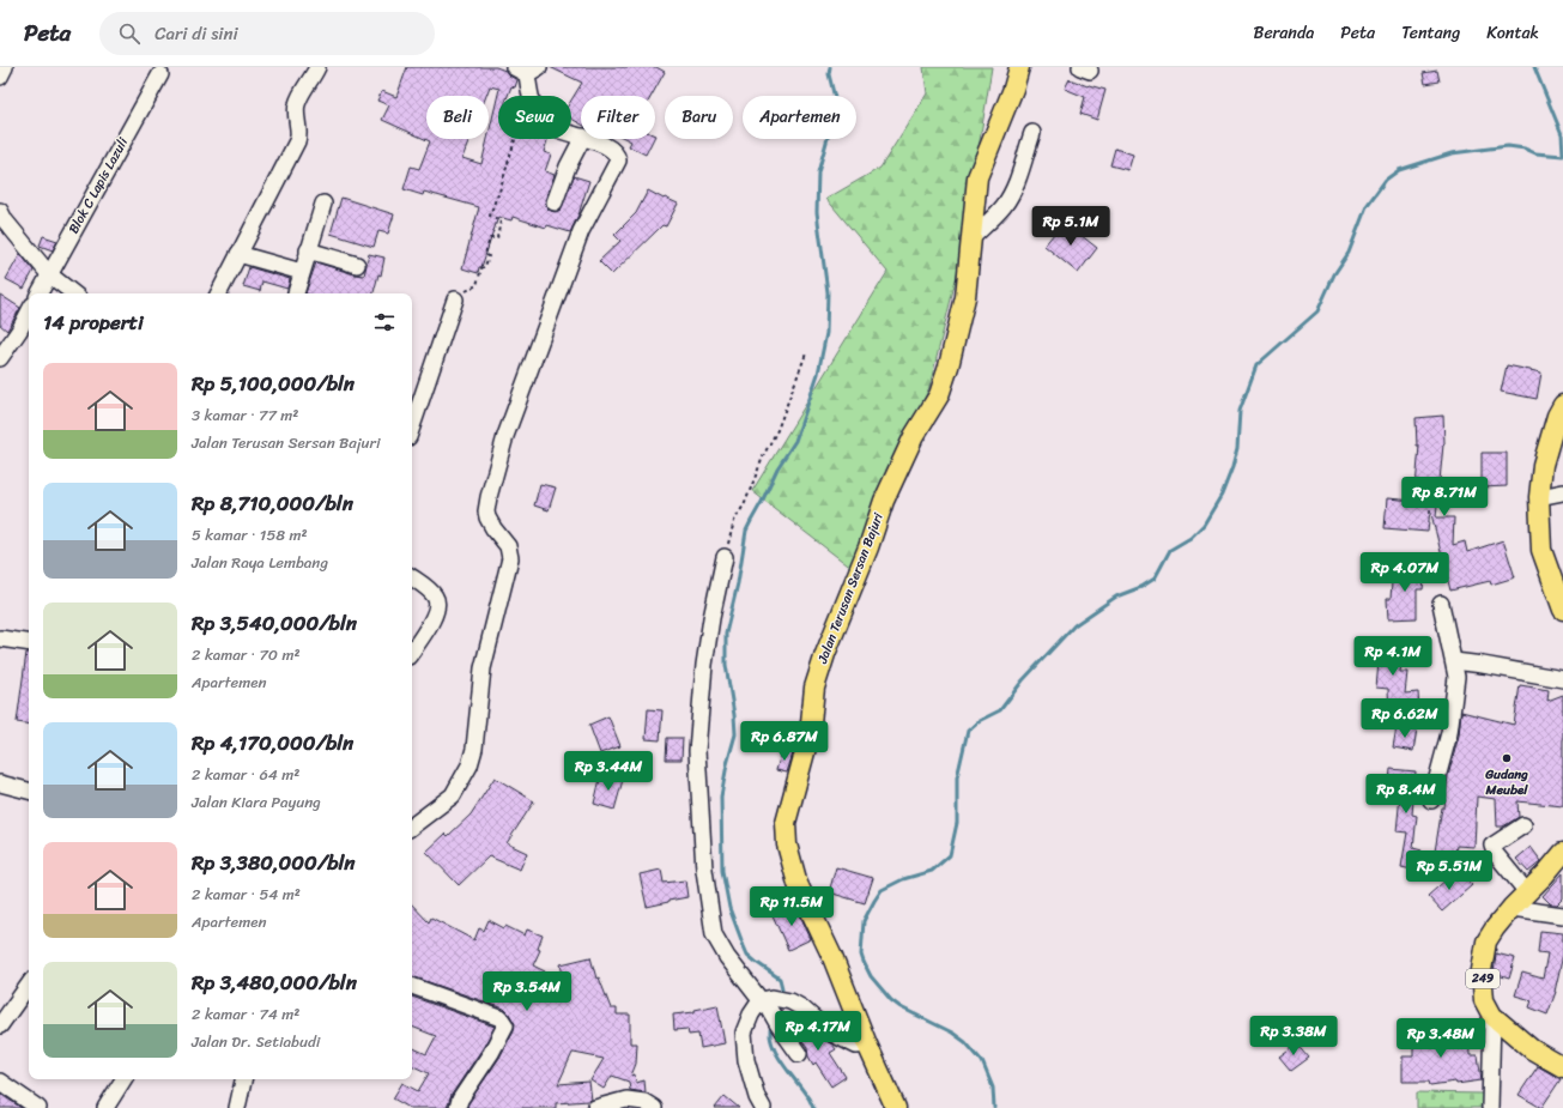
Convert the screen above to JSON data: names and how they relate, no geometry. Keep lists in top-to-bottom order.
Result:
{
  "streets": {
    "main road": ["Jalan Terusan Sersan Bajuri", "249"],
    "street": ["Blok C Lapis Lazuli"]
  },
  "places": ["Gudang Meubel"],
  "page": {
    "header": "Peta",
    "search": "Cari di sini",
    "nav": [
      "Beranda",
      "Peta",
      "Tentang",
      "Kontak"
    ],
    "chip": [
      "Beli",
      "Sewa",
      "Filter",
      "Baru",
      "Apartemen"
    ],
    "price": [
      "Rp 5.1M",
      "Rp 8.71M",
      "Rp 4.07M",
      "Rp 4.1M",
      "Rp 6.62M",
      "Rp 6.87M",
      "Rp 3.44M",
      "Rp 8.4M",
      "Rp 5.51M",
      "Rp 11.5M",
      "Rp 3.54M",
      "Rp 4.17M",
      "Rp 3.38M",
      "Rp 3.48M"
    ],
    "heading": "14 properti",
    "list": [
      {
        "name": "Rp 5,100,000/bln",
        "note": "3 kamar · 77 m² · Jalan Terusan Sersan Bajuri"
      },
      {
        "name": "Rp 8,710,000/bln",
        "note": "5 kamar · 158 m² · Jalan Raya Lembang"
      },
      {
        "name": "Rp 3,540,000/bln",
        "note": "2 kamar · 70 m² · Apartemen"
      },
      {
        "name": "Rp 4,170,000/bln",
        "note": "2 kamar · 64 m² · Jalan Kiara Payung"
      },
      {
        "name": "Rp 3,380,000/bln",
        "note": "2 kamar · 54 m² · Apartemen"
      },
      {
        "name": "Rp 3,480,000/bln",
        "note": "2 kamar · 74 m² · Jalan Dr. Setiabudi"
      }
    ]
  }
}
